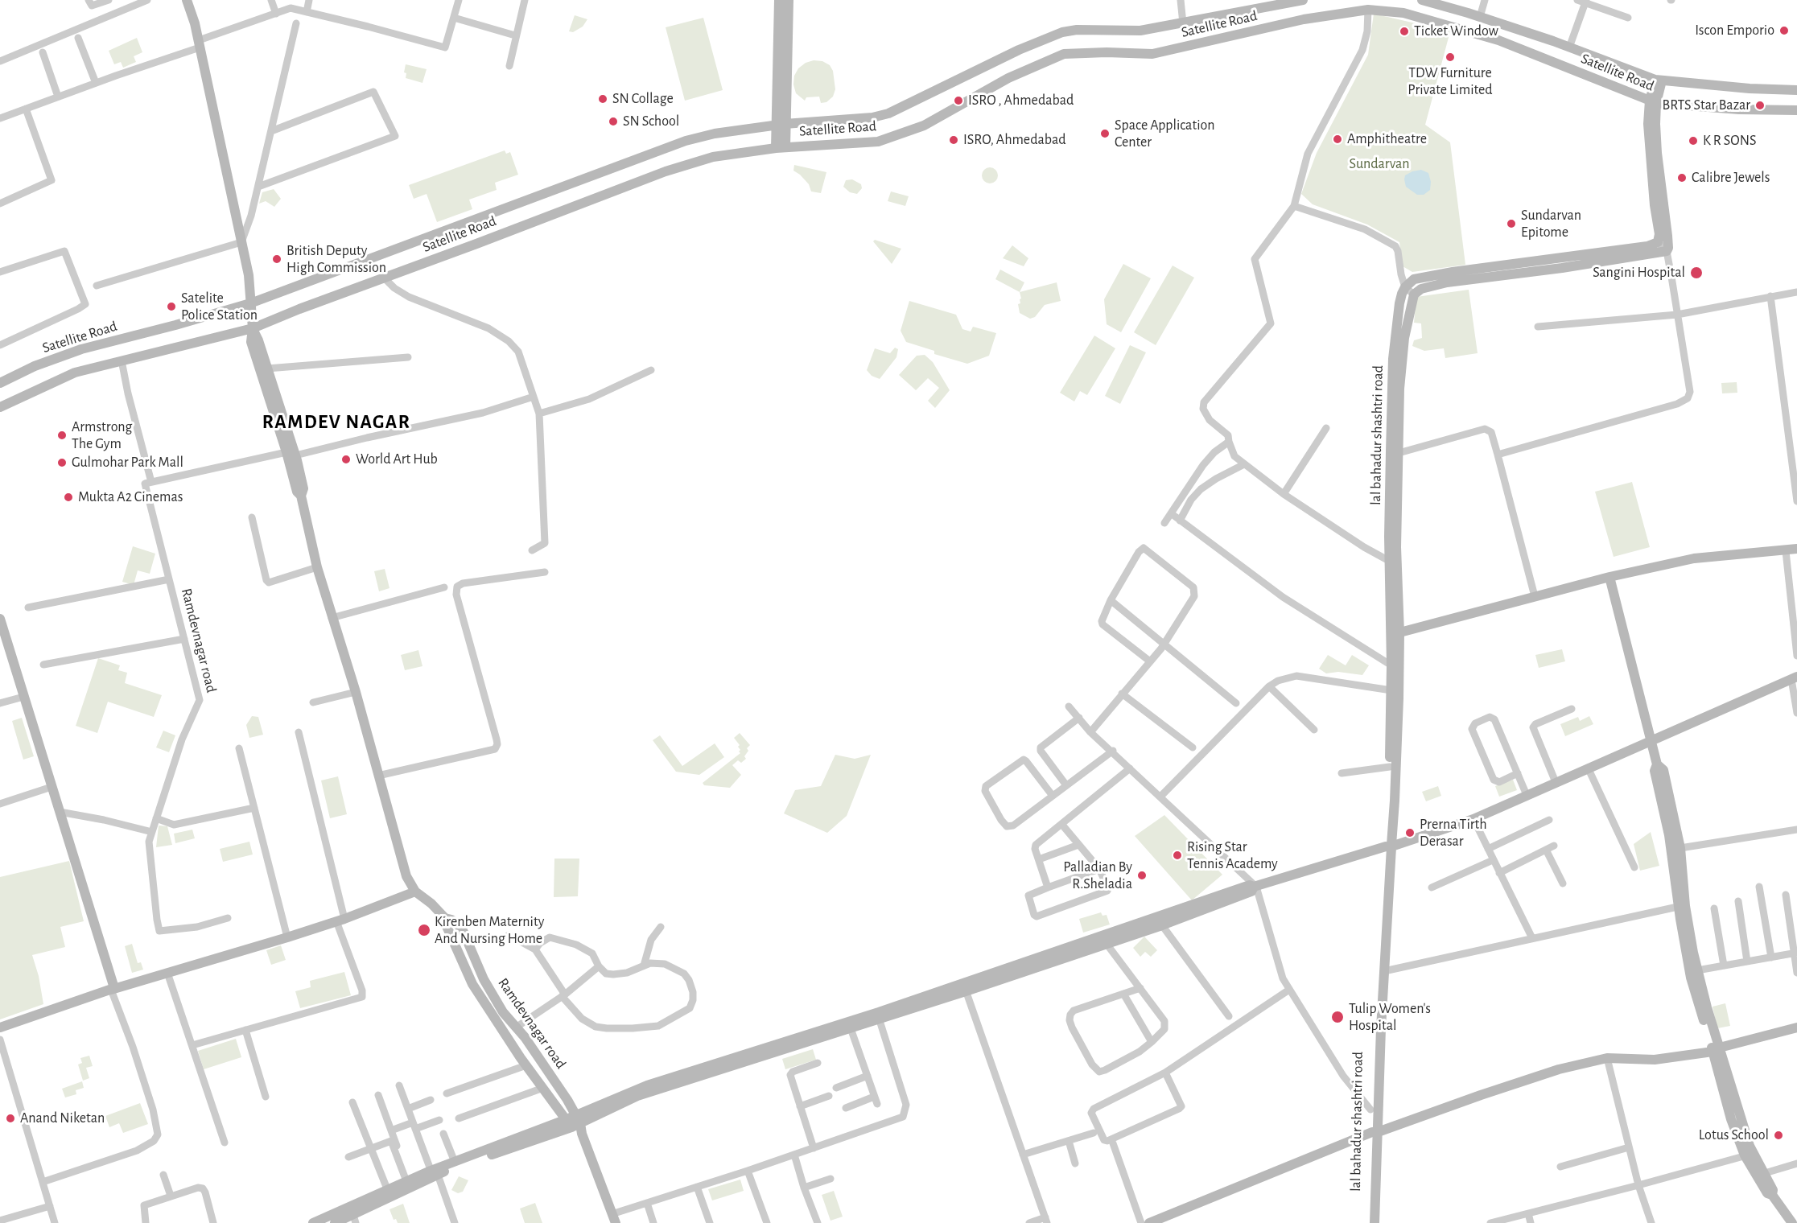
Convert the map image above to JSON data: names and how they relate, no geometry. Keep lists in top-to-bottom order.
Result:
{
  "streets": {
    "street": ["Satellite Road", "lal bahadur shashtri road", "Ramdevnagar road"]
  },
  "crossings": [
    ["Satellite Road", "Ramdevnagar road"]
  ],
  "districts": ["RAMDEV NAGAR"],
  "parks": ["Sundarvan"],
  "places": [
    "Iscon Emporio",
    "Ticket Window",
    "TDW Furniture Private Limited",
    "SN Collage",
    "ISRO , Ahmedabad",
    "BRTS Star Bazar",
    "SN School",
    "Space Application Center",
    "Amphitheatre",
    "ISRO, Ahmedabad",
    "K R SONS",
    "Calibre Jewels",
    "Sundarvan Epitome",
    "British Deputy High Commission",
    "Sangini Hospital",
    "Satelite Police Station",
    "Armstrong The Gym",
    "World Art Hub",
    "Gulmohar Park Mall",
    "Mukta A2 Cinemas",
    "Prerna Tirth Derasar",
    "Rising Star Tennis Academy",
    "Palladian By R.Sheladia",
    "Kirenben Maternity And Nursing Home",
    "Tulip Women's Hospital",
    "Anand Niketan",
    "Lotus School"
  ]
}
